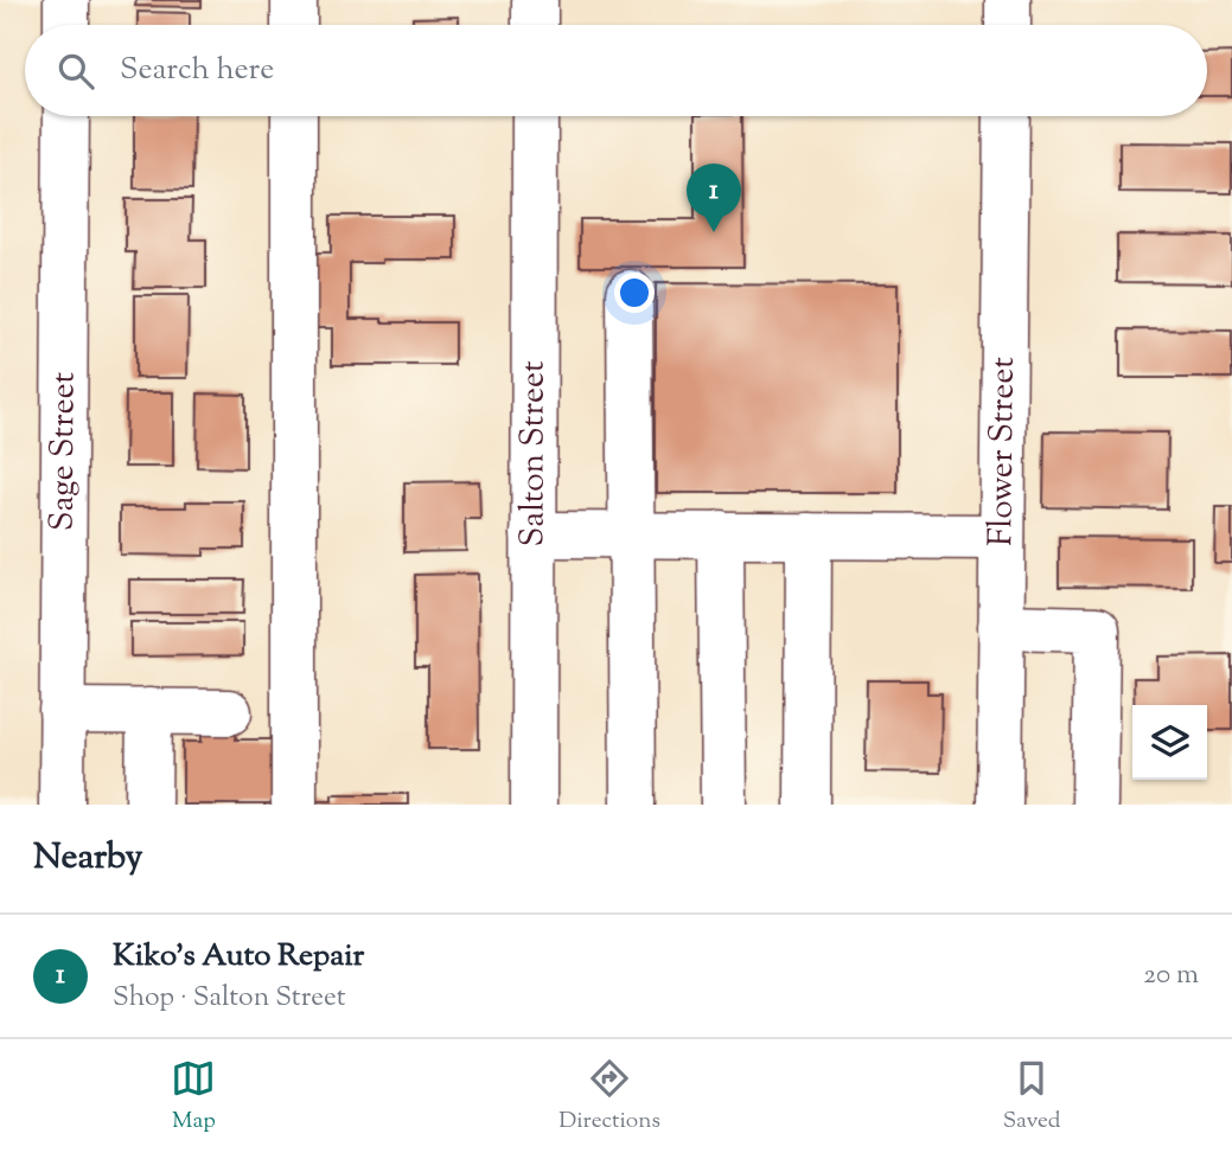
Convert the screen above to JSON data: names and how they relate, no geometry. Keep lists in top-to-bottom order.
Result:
{
  "streets": {
    "street": ["Sage Street", "Salton Street", "Flower Street"]
  },
  "page": {
    "search": "Search here",
    "pins": "1",
    "heading": "Nearby",
    "list": [
      {
        "mark": "1",
        "name": "Kiko's Auto Repair",
        "note": "Shop · Salton Street",
        "value": "20 m"
      }
    ],
    "nav": ["Map", "Directions", "Saved"]
  }
}
